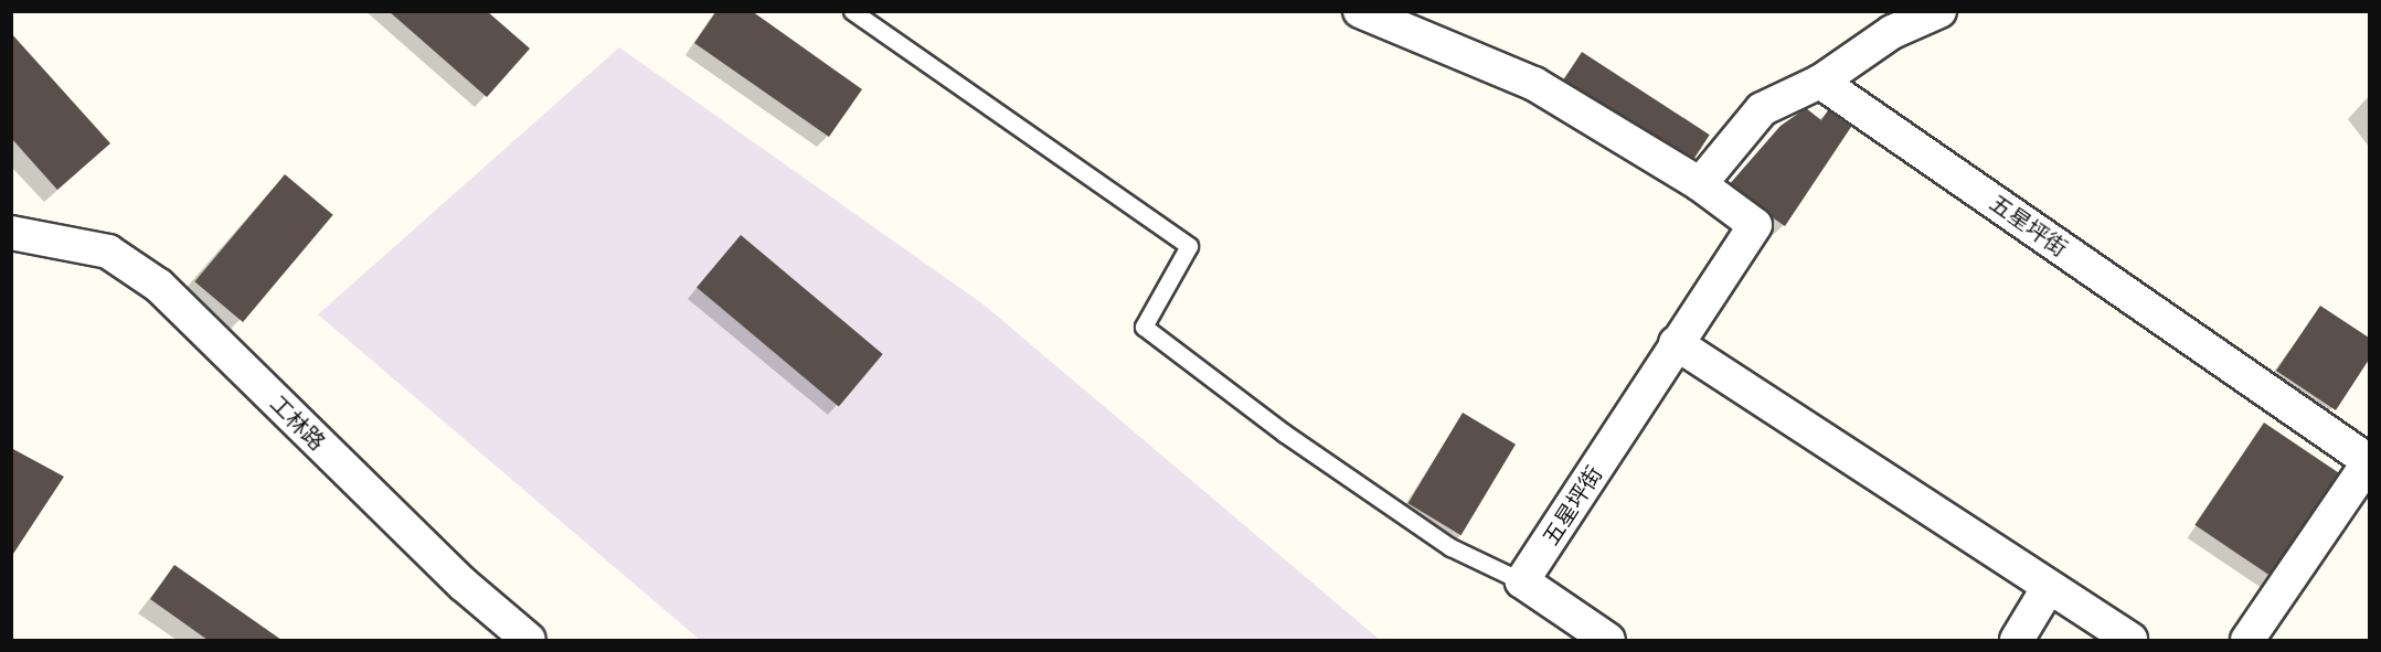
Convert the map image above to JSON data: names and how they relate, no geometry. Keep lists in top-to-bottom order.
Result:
{
  "streets": {
    "street": ["五星坪街", "工林路"]
  }
}
